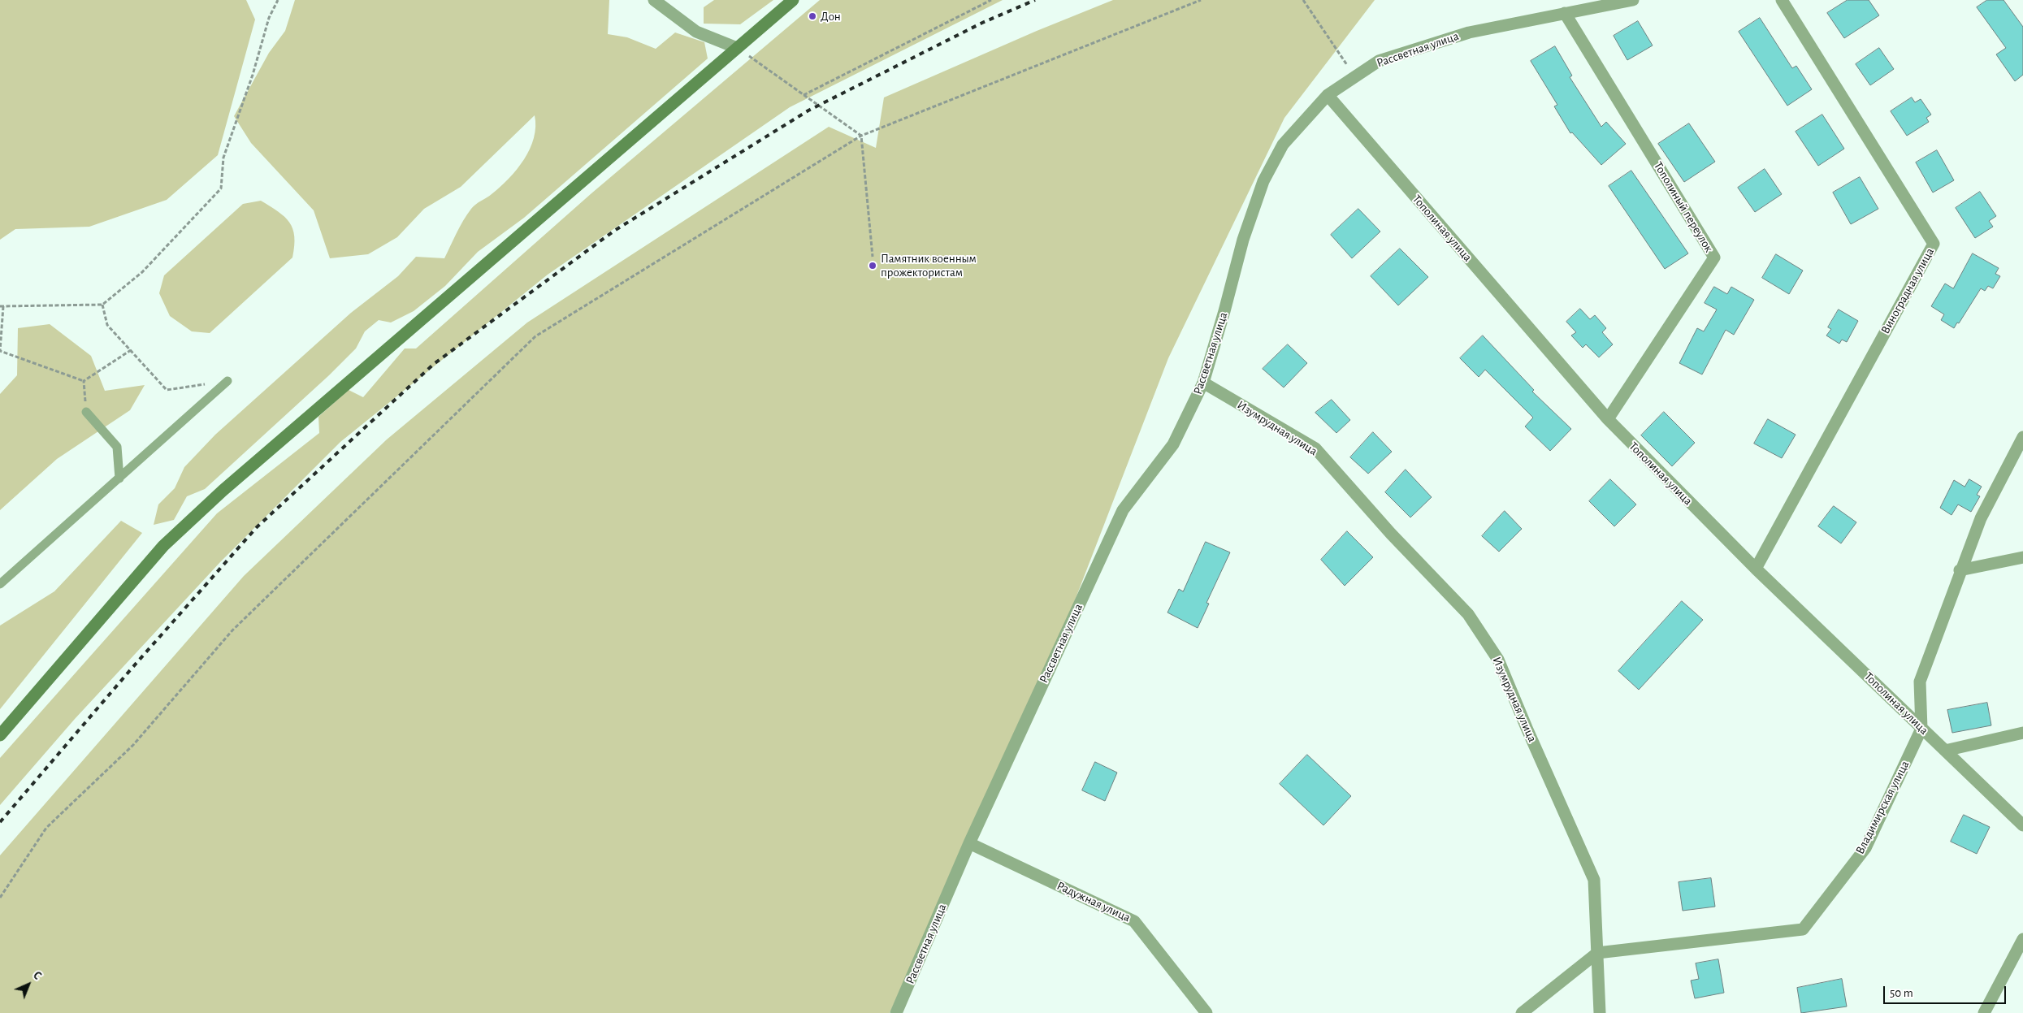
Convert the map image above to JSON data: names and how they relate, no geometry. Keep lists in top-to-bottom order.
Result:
{
  "streets": {
    "street": [
      "Рассветная улица",
      "Тополиный переулок",
      "Тополиная улица",
      "Виноградная улица",
      "Изумрудная улица",
      "Владимирская улица",
      "Радужная улица"
    ]
  },
  "crossings": [
    ["Рассветная улица", "Тополиный переулок"],
    ["Рассветная улица", "Тополиная улица"],
    ["Рассветная улица", "Изумрудная улица"],
    ["Рассветная улица", "Радужная улица"],
    ["Тополиный переулок", "Тополиная улица"],
    ["Тополиная улица", "Виноградная улица"],
    ["Тополиная улица", "Владимирская улица"],
    ["Изумрудная улица", "Владимирская улица"]
  ],
  "places": ["Дон", "Памятник военным прожектористам"],
  "scale_bar": "50 m",
  "north": "top right"
}
